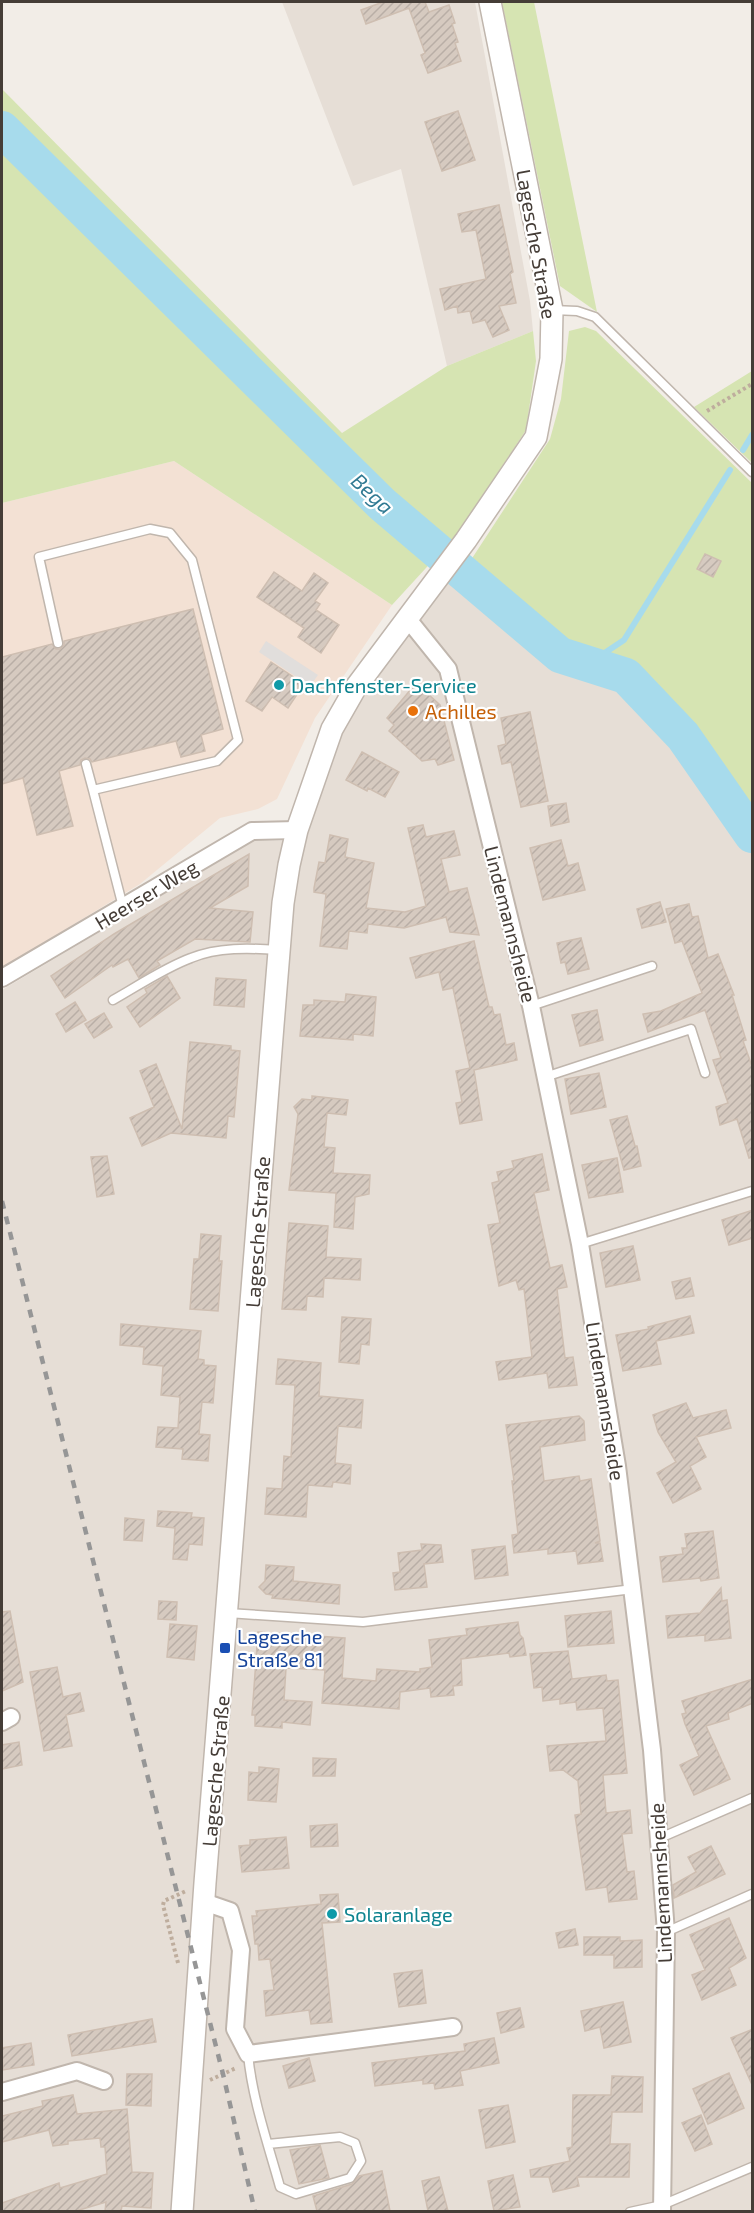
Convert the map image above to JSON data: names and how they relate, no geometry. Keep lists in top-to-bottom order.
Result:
{
  "streets": {
    "street": ["Lagesche Straße", "Heerser Weg", "Lindemannsheide"]
  },
  "crossings": [
    ["Lagesche Straße", "Heerser Weg"],
    ["Lagesche Straße", "Lindemannsheide"]
  ],
  "water": ["Bega"],
  "places": {
    "other": ["Dachfenster-Service", "Achilles", "Solaranlage"],
    "transit": ["Lagesche Straße 81"]
  }
}
